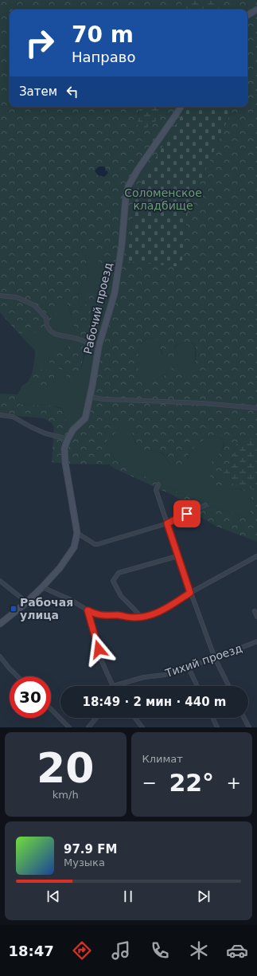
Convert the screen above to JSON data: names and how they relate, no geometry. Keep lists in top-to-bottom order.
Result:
{
  "streets": {
    "street": ["Рабочий проезд", "Тихий проезд"]
  },
  "parks": ["Соломенское кладбище"],
  "places": {
    "transit": ["Рабочая улица"]
  },
  "page": {
    "turn": ["70 m", "Направо"],
    "then": "Затем",
    "limit": "30",
    "trip": "18:49 · 2 мин · 440 m",
    "tile": [
      ["20", "km/h"],
      "Климат"
    ],
    "heat": ["−", "22°", "+"],
    "song": ["97.9 FM", "Музыка"],
    "tabs": "18:47"
  }
}
